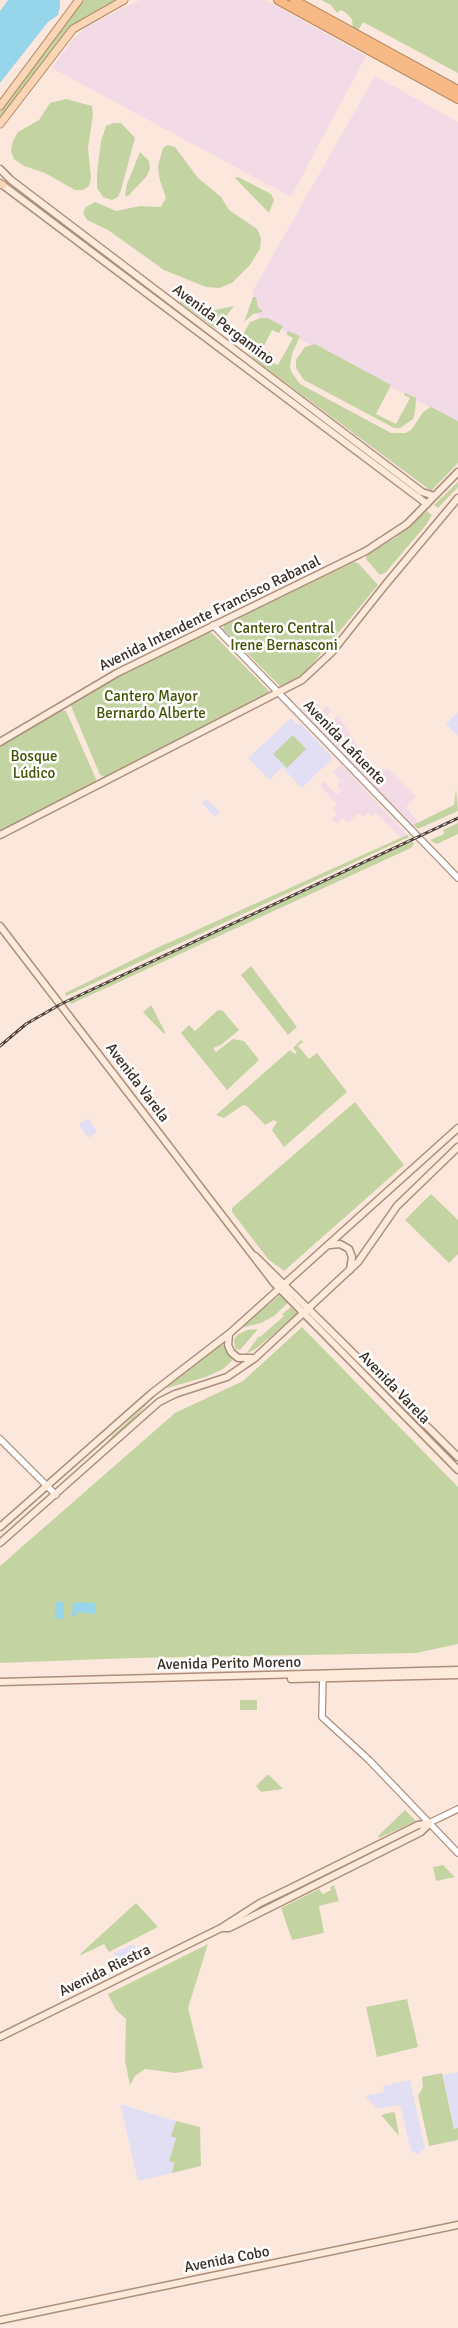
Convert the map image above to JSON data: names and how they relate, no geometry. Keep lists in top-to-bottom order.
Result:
{
  "streets": {
    "main road": [
      "Avenida Pergamino",
      "Avenida Intendente Francisco Rabanal",
      "Avenida Varela",
      "Avenida Perito Moreno",
      "Avenida Riestra",
      "Avenida Cobo"
    ],
    "street": ["Avenida Lafuente"]
  },
  "crossings": [
    ["Avenida Pergamino", "Avenida Intendente Francisco Rabanal"],
    ["Avenida Intendente Francisco Rabanal", "Avenida Lafuente"]
  ],
  "parks": ["Cantero Central Irene Bernasconi", "Cantero Mayor Bernardo Alberte", "Bosque Lúdico"]
}
